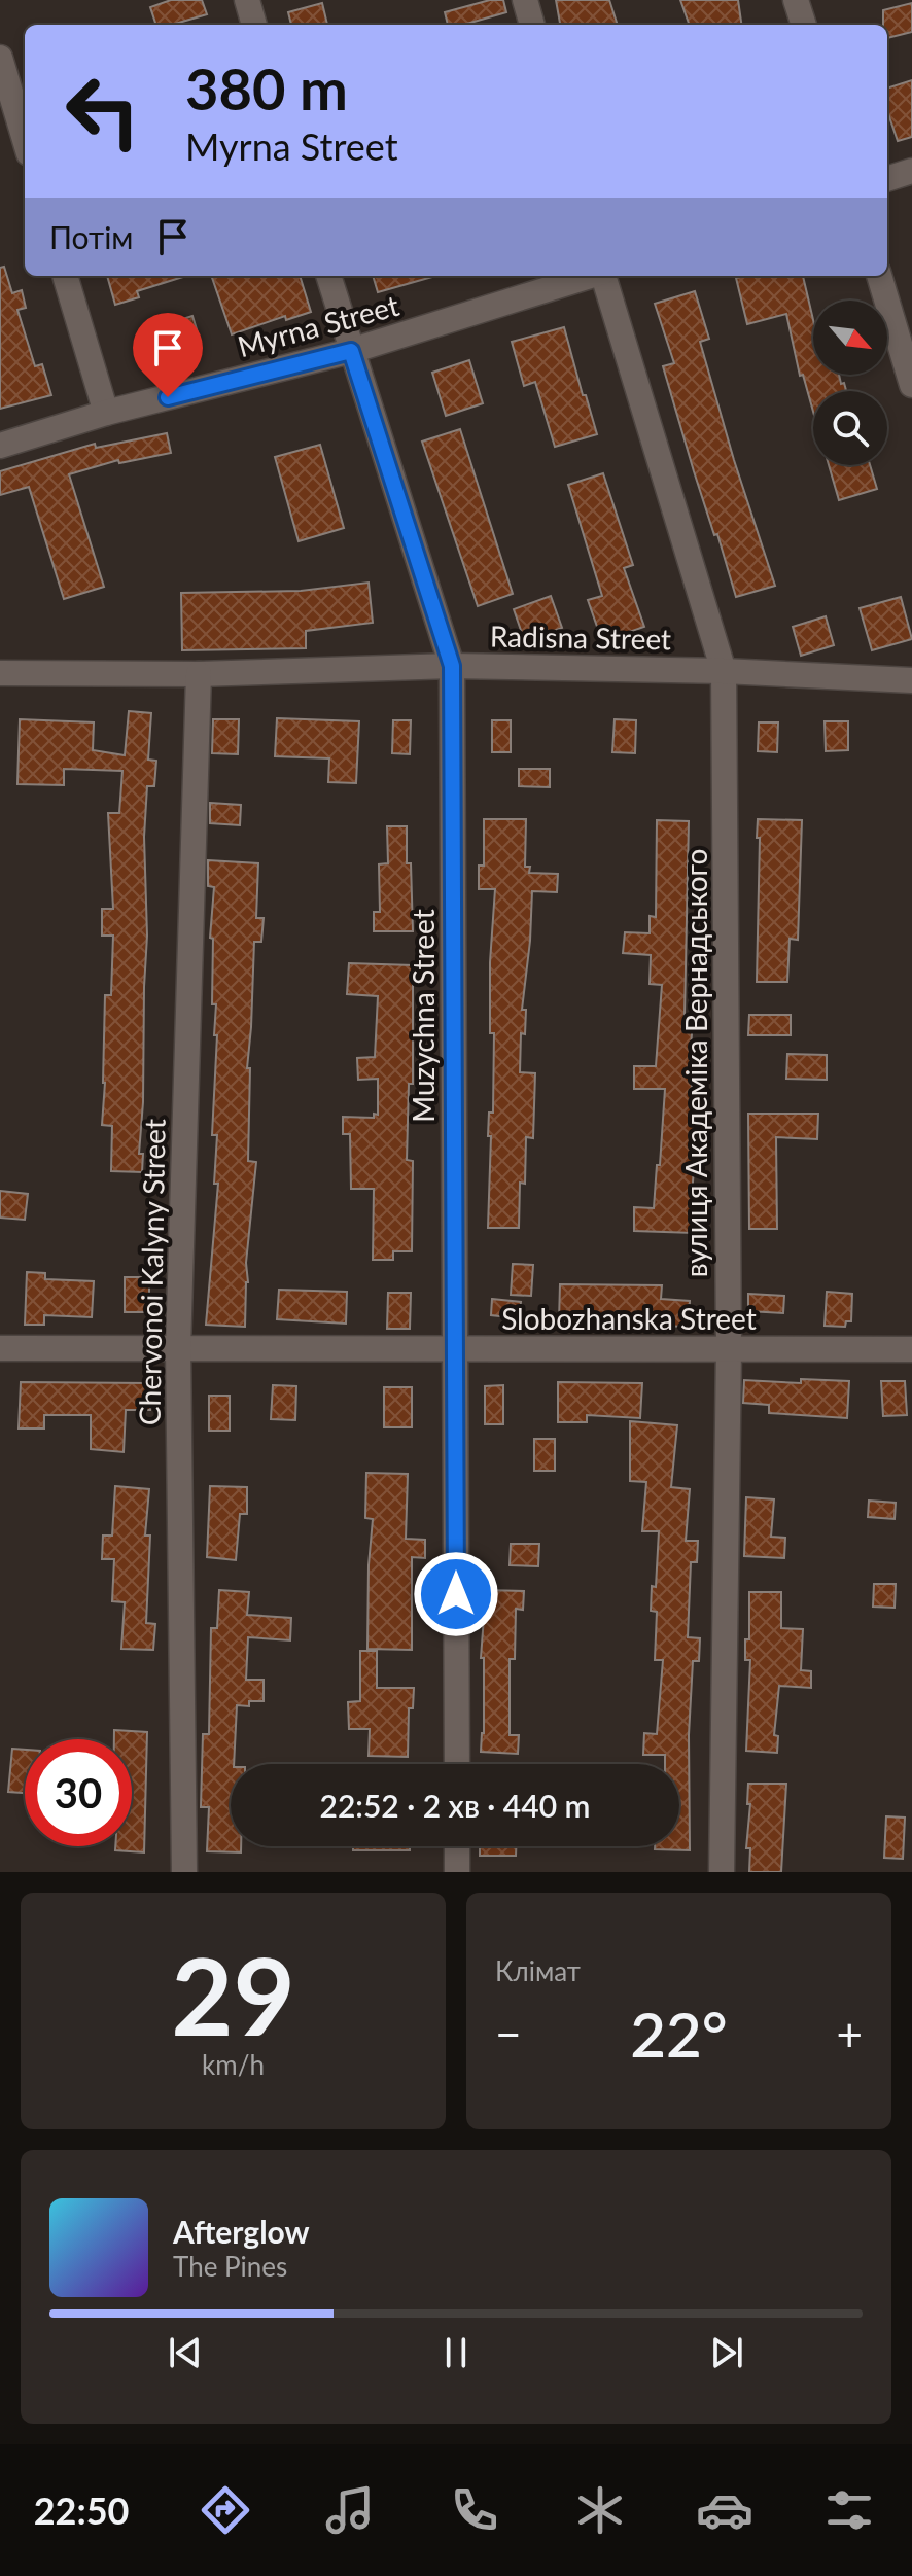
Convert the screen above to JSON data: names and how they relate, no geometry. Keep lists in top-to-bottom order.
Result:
{
  "streets": {
    "street": [
      "Myrna Street",
      "Radisna Street",
      "Muzychna Street",
      "вулиця Академіка Вернадського",
      "Chervonoi Kalyny Street",
      "Slobozhanska Street"
    ]
  },
  "crossings": [
    ["Myrna Street", "Muzychna Street"],
    ["Radisna Street", "Muzychna Street"],
    ["Radisna Street", "вулиця Академіка Вернадського"],
    ["Radisna Street", "Chervonoi Kalyny Street"],
    ["Muzychna Street", "Slobozhanska Street"],
    ["вулиця Академіка Вернадського", "Slobozhanska Street"],
    ["Chervonoi Kalyny Street", "Slobozhanska Street"]
  ],
  "north": "bottom right",
  "page": {
    "turn": ["380 m", "Myrna Street"],
    "then": "Потім",
    "limit": "30",
    "trip": "22:52 · 2 хв · 440 m",
    "tile": [
      ["29", "km/h"],
      "Клімат"
    ],
    "heat": ["−", "22°", "+"],
    "song": ["Afterglow", "The Pines"],
    "tabs": "22:50"
  }
}
